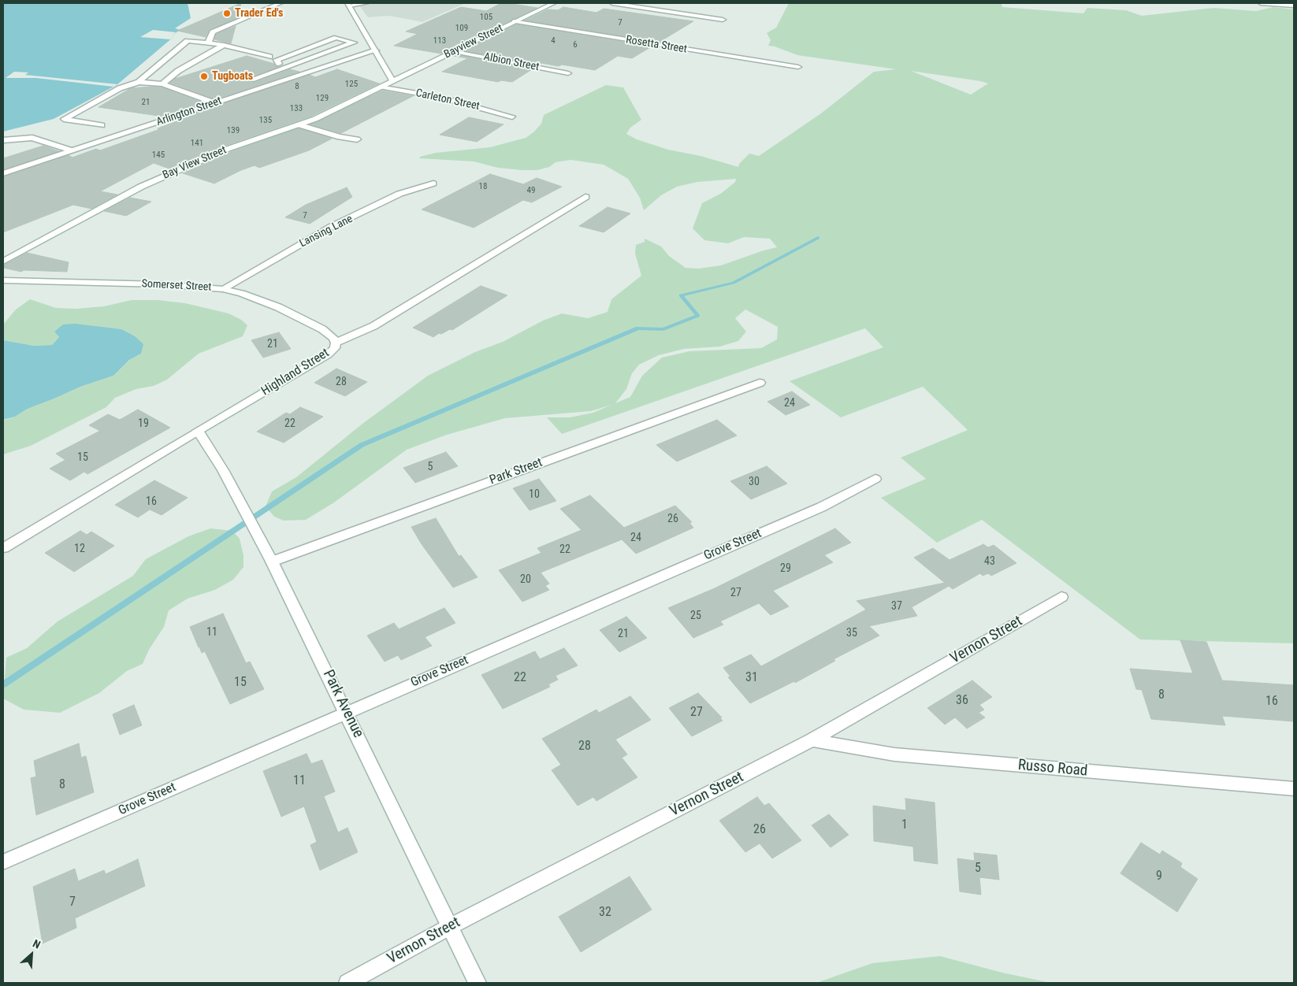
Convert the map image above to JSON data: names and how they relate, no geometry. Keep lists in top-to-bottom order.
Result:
{
  "streets": {
    "street": [
      "Bayview Street",
      "Rosetta Street",
      "Albion Street",
      "Carleton Street",
      "Arlington Street",
      "Bay View Street",
      "Lansing Lane",
      "Somerset Street",
      "Highland Street",
      "Park Street",
      "Grove Street",
      "Vernon Street",
      "Park Avenue",
      "Russo Road"
    ]
  },
  "crossings": [
    ["Bayview Street", "Rosetta Street"],
    ["Bayview Street", "Albion Street"],
    ["Bayview Street", "Bay View Street"],
    ["Carleton Street", "Bay View Street"],
    ["Lansing Lane", "Somerset Street"],
    ["Somerset Street", "Highland Street"],
    ["Highland Street", "Park Avenue"],
    ["Park Street", "Park Avenue"],
    ["Grove Street", "Park Avenue"],
    ["Vernon Street", "Park Avenue"],
    ["Vernon Street", "Russo Road"]
  ],
  "places": ["Trader Ed's", "Tugboats"],
  "house_numbers": [
    "105",
    "7",
    "109",
    "113",
    "4",
    "6",
    "125",
    "8",
    "129",
    "21",
    "133",
    "135",
    "139",
    "141",
    "145",
    "18",
    "49",
    "7",
    "21",
    "28",
    "24",
    "19",
    "22",
    "15",
    "5",
    "30",
    "10",
    "16",
    "26",
    "24",
    "12",
    "22",
    "43",
    "29",
    "20",
    "27",
    "37",
    "25",
    "11",
    "35",
    "21",
    "22",
    "31",
    "15",
    "8",
    "36",
    "16",
    "27",
    "28",
    "11",
    "8",
    "1",
    "26",
    "5",
    "9",
    "7",
    "32"
  ],
  "north": "top right"
}
